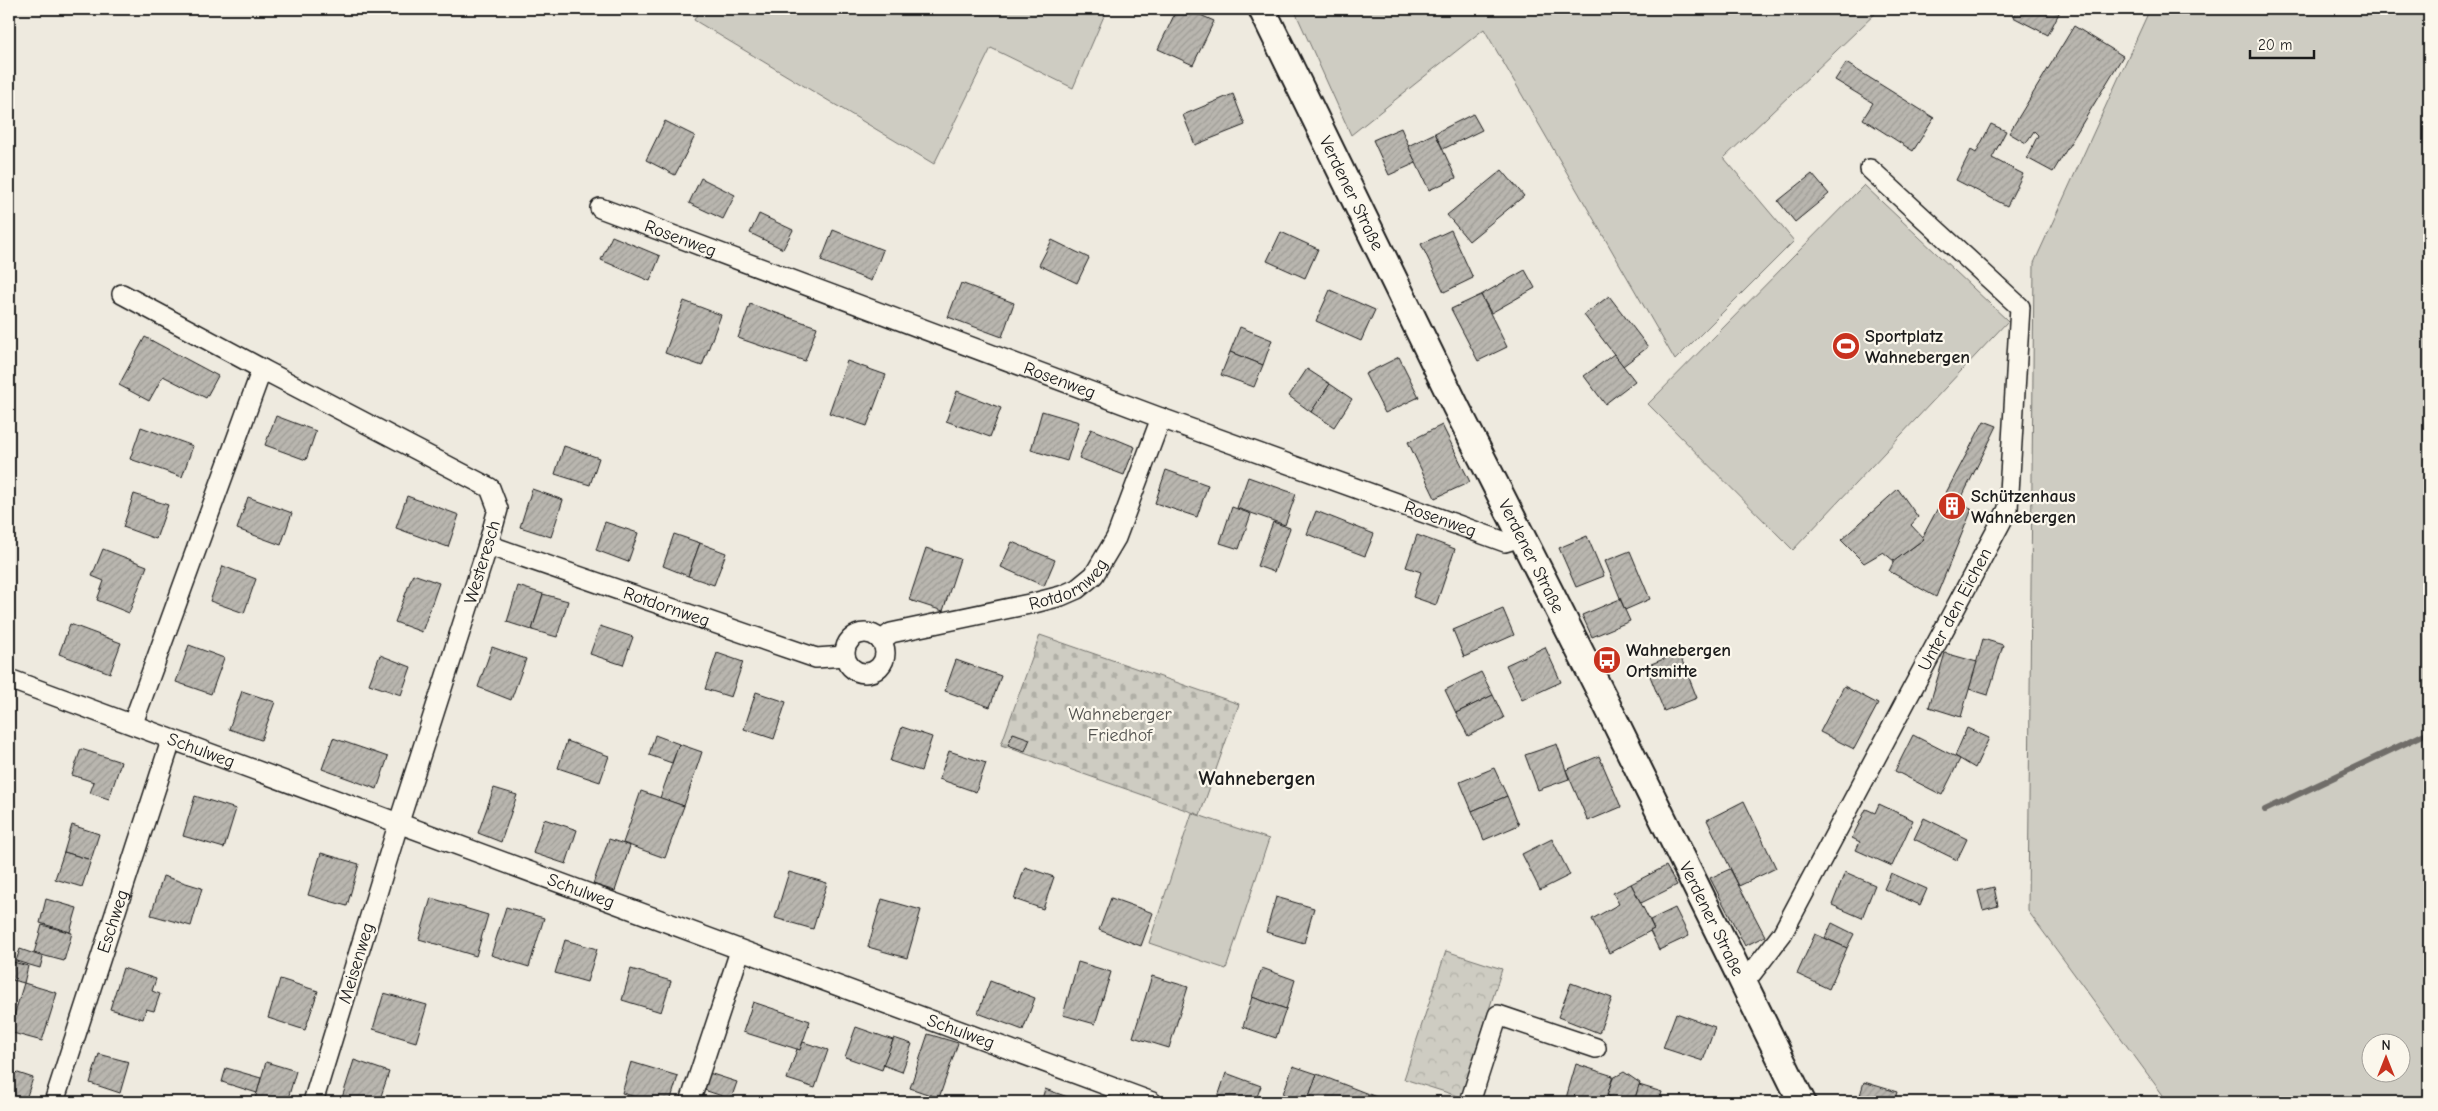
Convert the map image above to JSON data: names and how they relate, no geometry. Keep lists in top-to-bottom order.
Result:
{
  "streets": {
    "street": [
      "Verdener Straße",
      "Rosenweg",
      "Westeresch",
      "Rotdornweg",
      "Unter den Eichen",
      "Schulweg",
      "Eschweg",
      "Meisenweg"
    ]
  },
  "crossings": [
    ["Verdener Straße", "Rosenweg"],
    ["Verdener Straße", "Unter den Eichen"],
    ["Rosenweg", "Rotdornweg"],
    ["Westeresch", "Rotdornweg"],
    ["Westeresch", "Schulweg"],
    ["Westeresch", "Meisenweg"],
    ["Schulweg", "Eschweg"],
    ["Schulweg", "Meisenweg"]
  ],
  "districts": ["Wahnebergen"],
  "parks": ["Wahneberger Friedhof"],
  "places": {
    "sports": ["Sportplatz Wahnebergen"],
    "building": ["Schützenhaus Wahnebergen"],
    "bus stop": ["Wahnebergen Ortsmitte"]
  },
  "scale_bar": "20 m",
  "north": "top"
}
